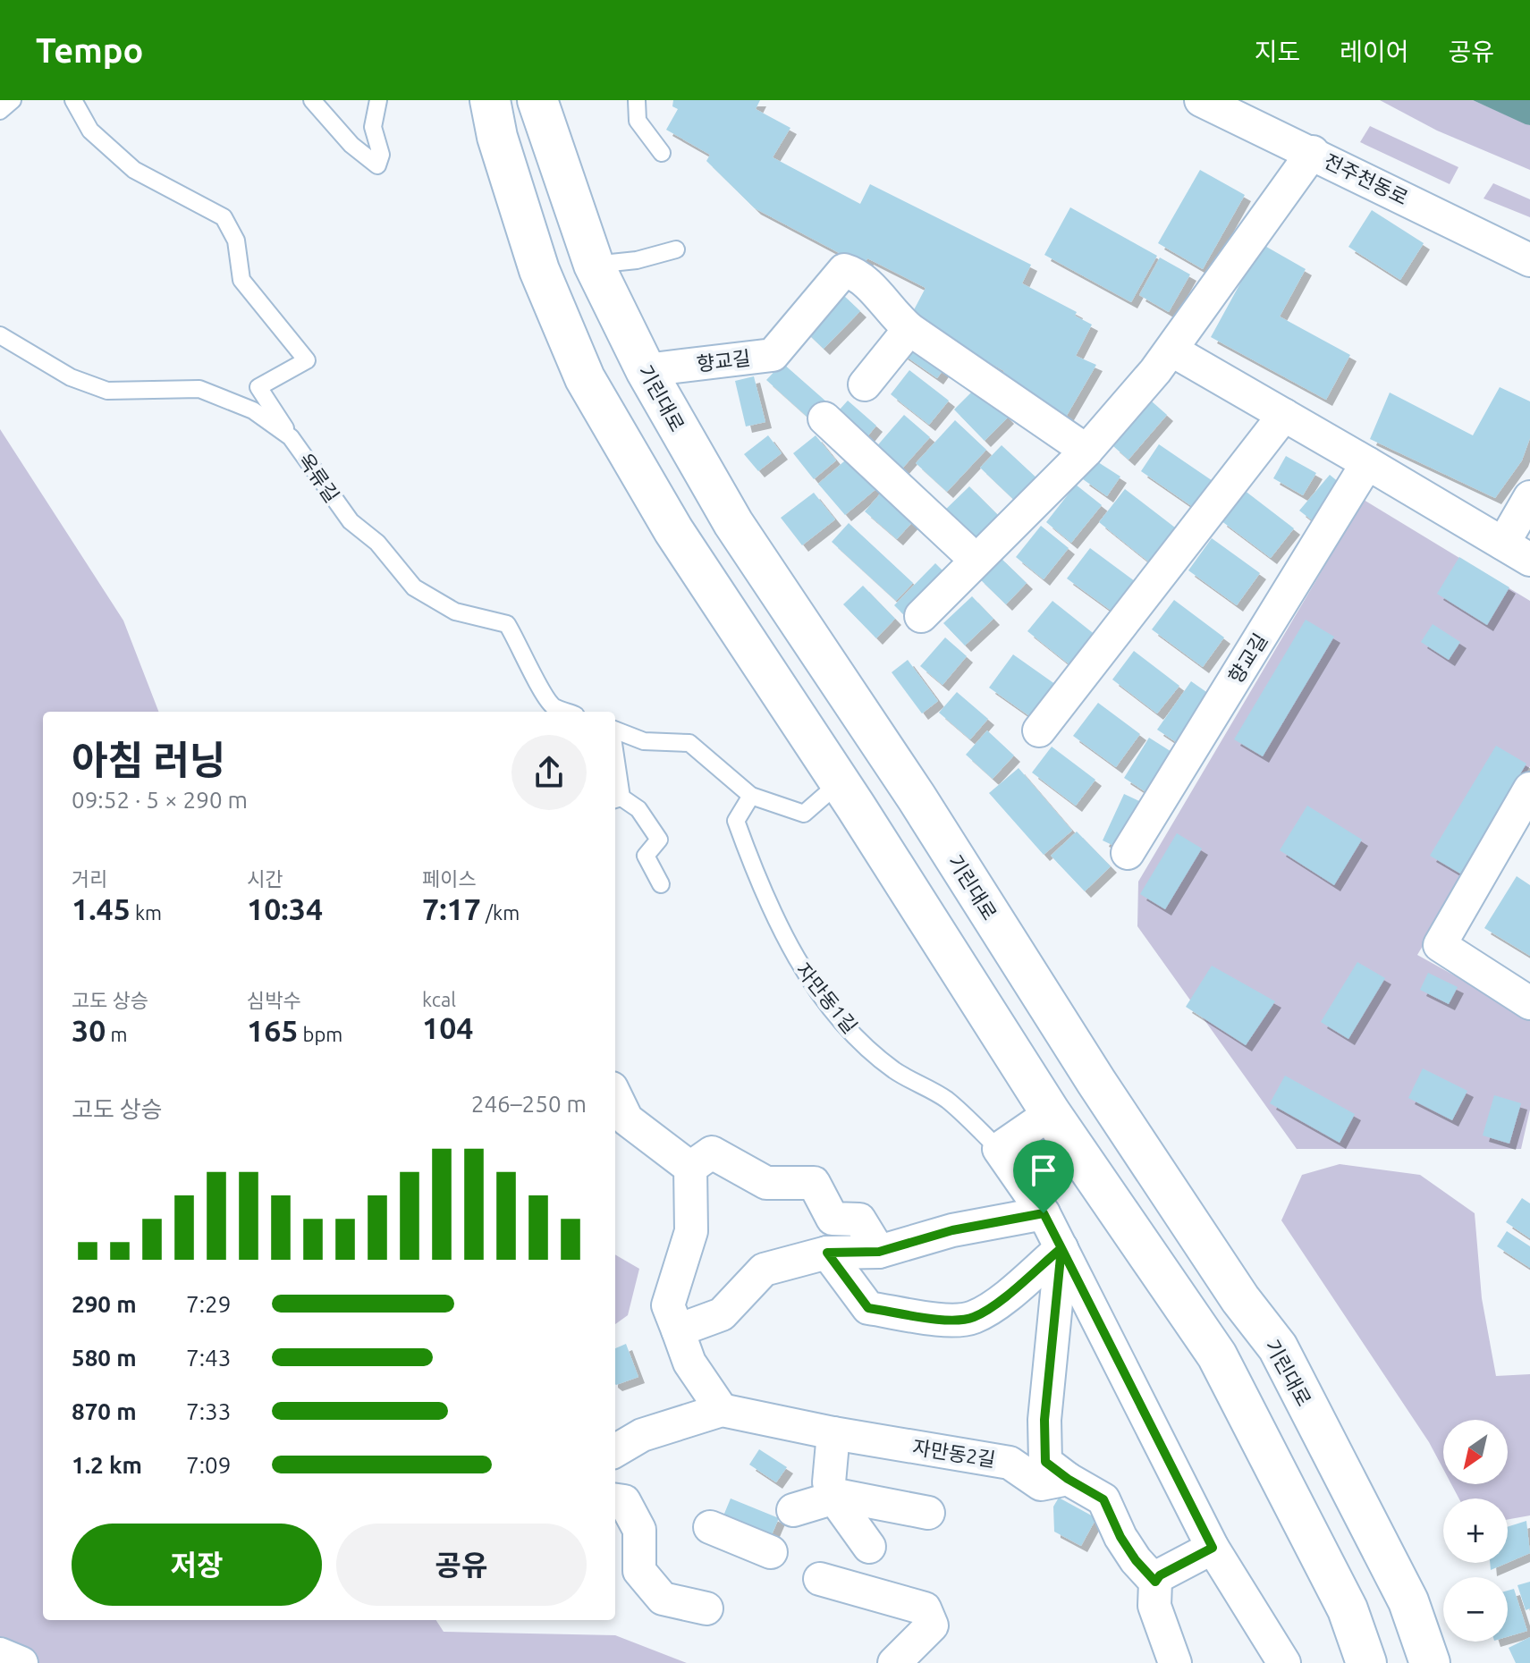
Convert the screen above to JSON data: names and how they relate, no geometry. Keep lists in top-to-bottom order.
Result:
{
  "streets": {
    "street": [
      "전주천동로",
      "향교길",
      "기린대로",
      "자만동1길",
      "자만동2길"
    ],
    "lane": ["옥류길"]
  },
  "crossings": [
    ["향교길", "기린대로"]
  ],
  "north": "bottom left",
  "page": {
    "header": "Tempo",
    "nav": ["지도", "레이어", "공유"],
    "heading": ["아침 러닝", "09:52 · 5 × 290 m"],
    "stats": [
      ["거리", "1.45 km"],
      ["시간", "10:34"],
      ["페이스", "7:17 /km"],
      ["고도 상승", "30 m"],
      ["심박수", "165 bpm"],
      ["kcal", "104"]
    ],
    "chart": ["고도 상승", "246–250 m"],
    "list": [
      {
        "name": "290 m",
        "note": "7:29"
      },
      {
        "name": "580 m",
        "note": "7:43"
      },
      {
        "name": "870 m",
        "note": "7:33"
      },
      {
        "name": "1.2 km",
        "note": "7:09"
      }
    ],
    "map_buttons": ["+", "−"],
    "buttons": ["저장", "공유"]
  }
}
